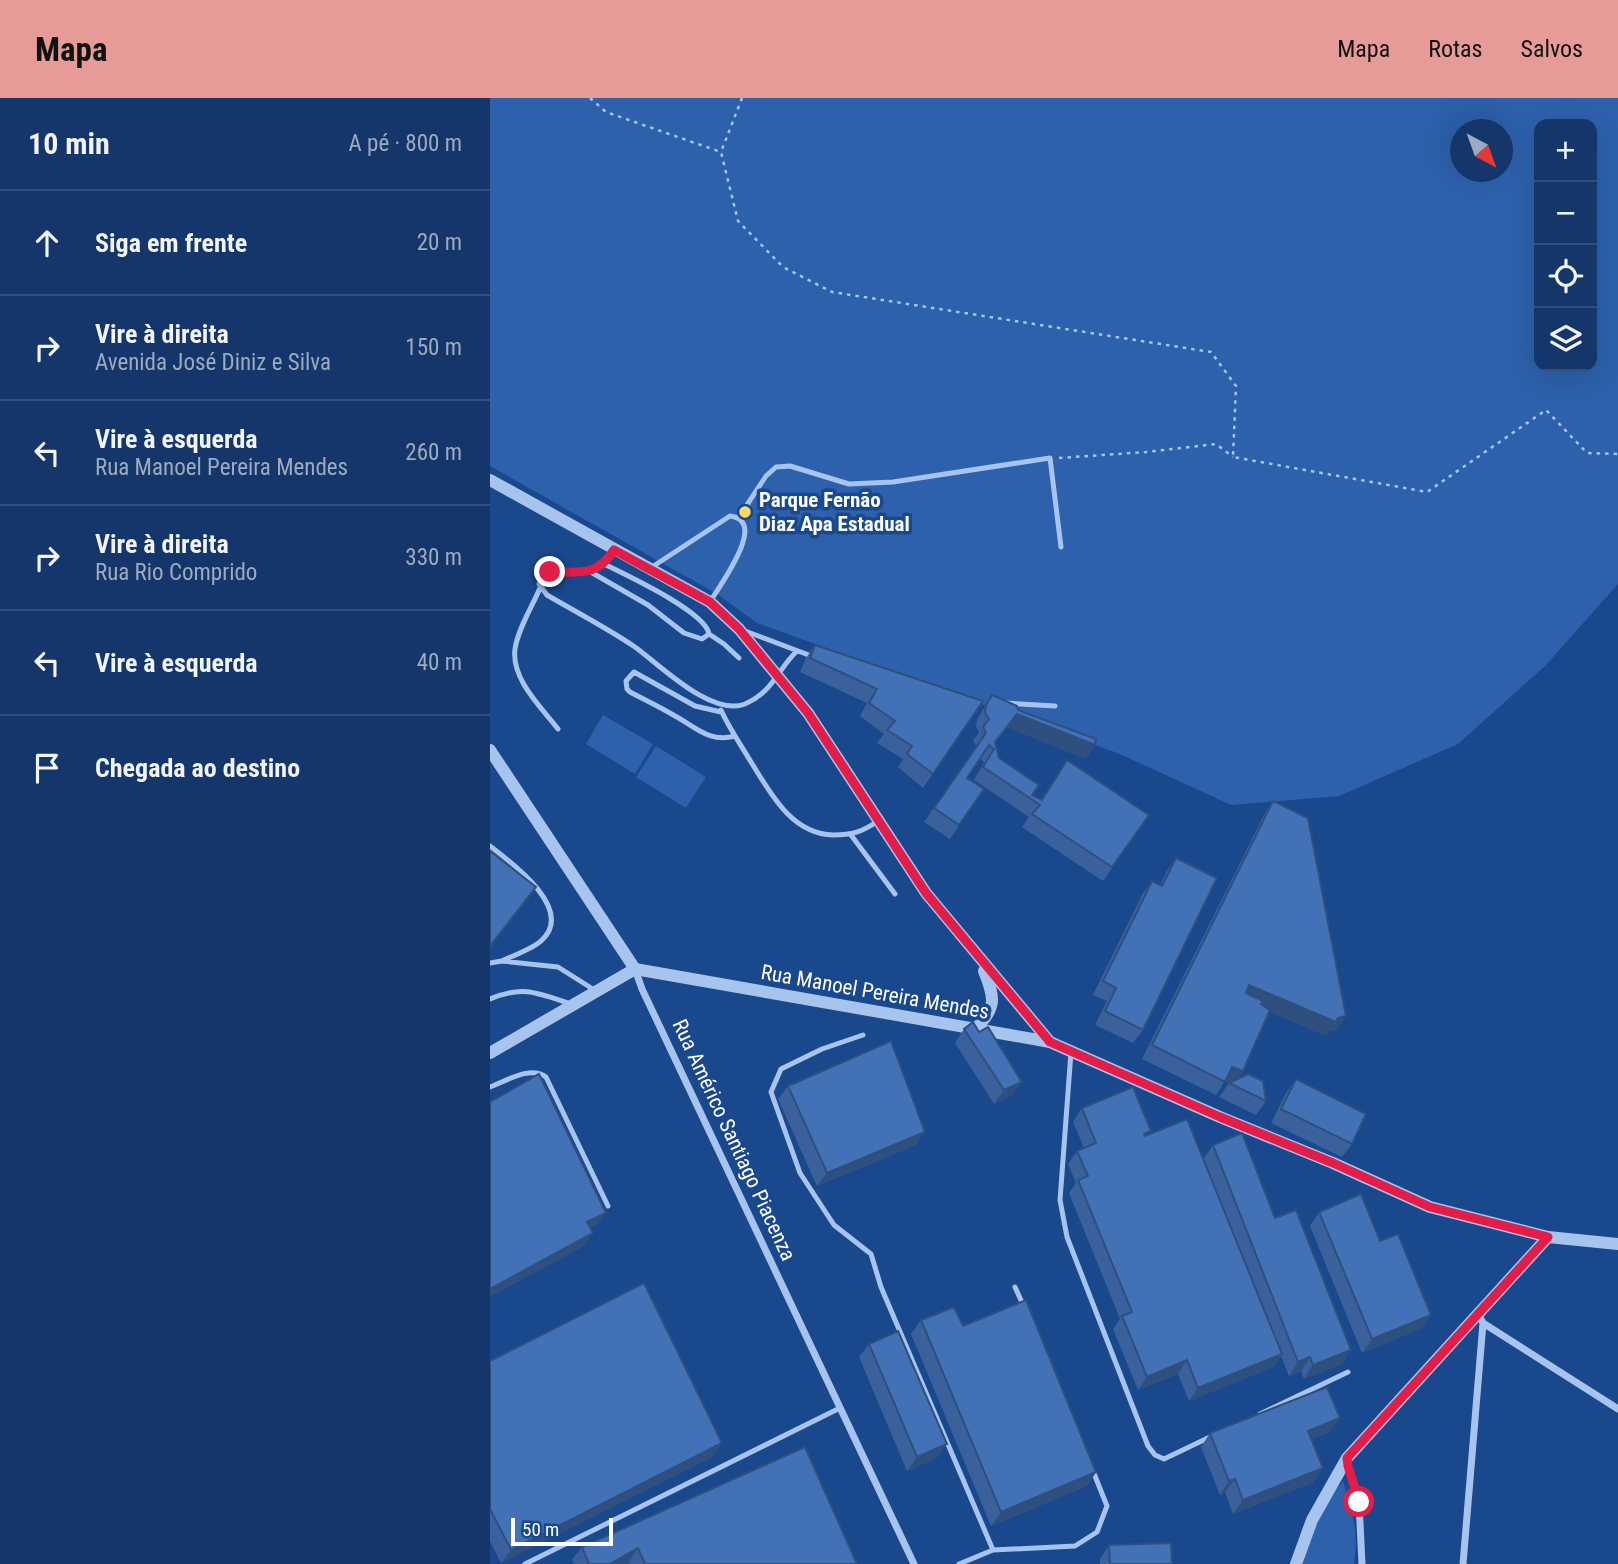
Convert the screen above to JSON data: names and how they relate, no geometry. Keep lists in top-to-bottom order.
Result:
{
  "streets": {
    "street": ["Rua Manoel Pereira Mendes", "Rua Américo Santiago Piacenza"]
  },
  "crossings": [
    ["Rua Manoel Pereira Mendes", "Rua Américo Santiago Piacenza"]
  ],
  "places": ["Parque Fernão Diaz Apa Estadual"],
  "scale_bar": "50 m",
  "north": "bottom right",
  "page": {
    "header": "Mapa",
    "nav": ["Mapa", "Rotas", "Salvos"],
    "heading": ["10 min", "A pé · 800 m"],
    "map_buttons": ["+", "−"],
    "list": [
      ["Siga em frente", "20 m"],
      ["Vire à direita", "Avenida José Diniz e Silva", "150 m"],
      ["Vire à esquerda", "Rua Manoel Pereira Mendes", "260 m"],
      ["Vire à direita", "Rua Rio Comprido", "330 m"],
      ["Vire à esquerda", "40 m"],
      "Chegada ao destino"
    ],
    "scale": "50 m"
  }
}
